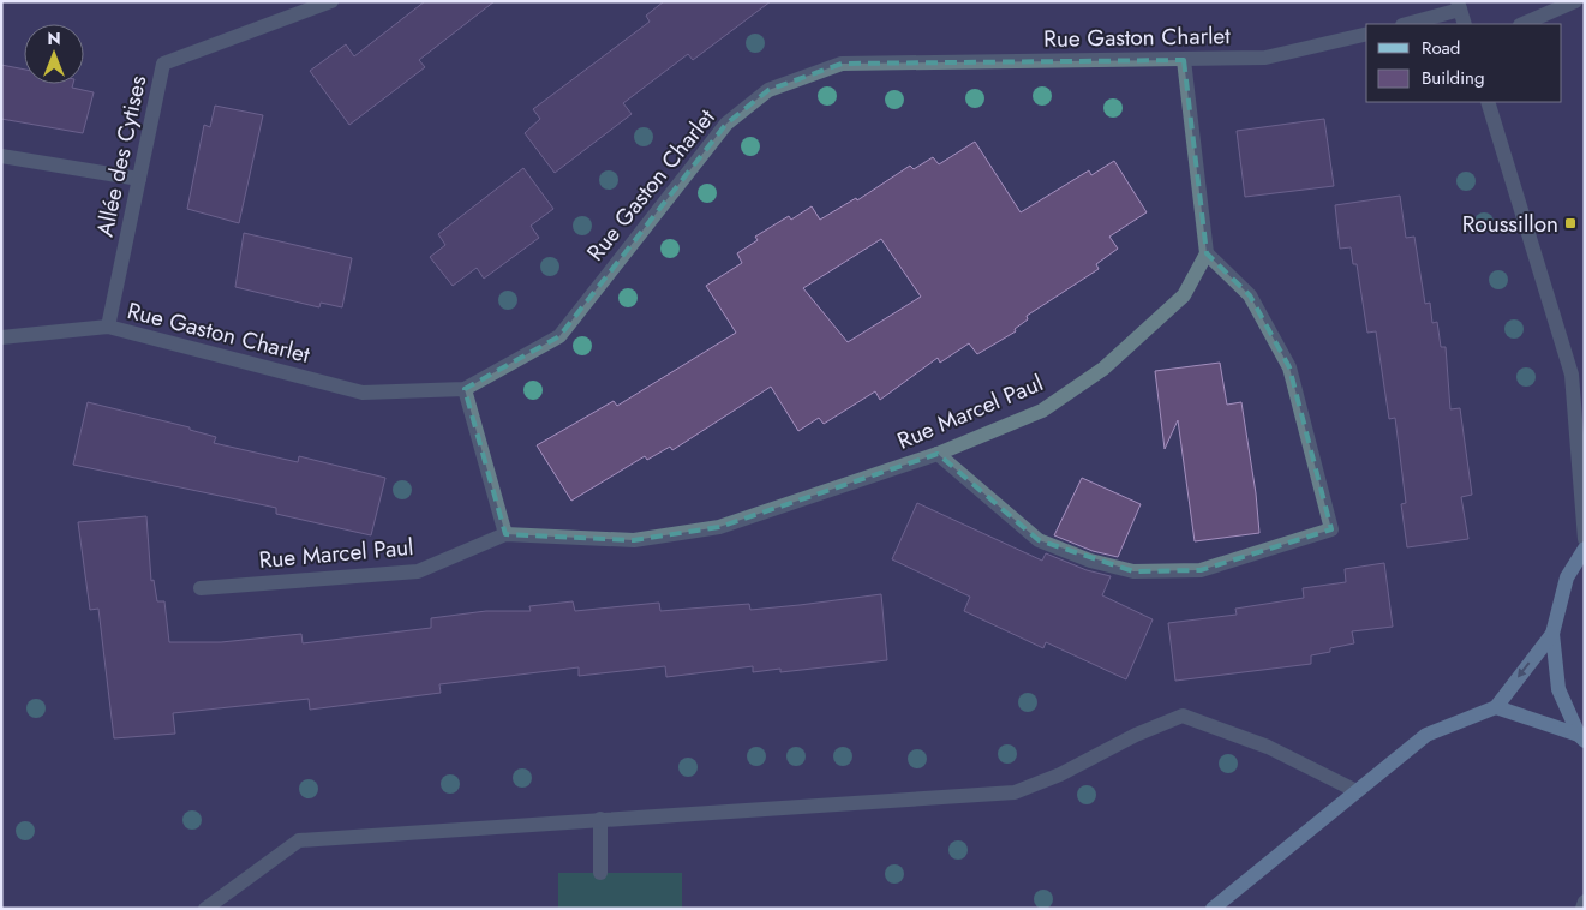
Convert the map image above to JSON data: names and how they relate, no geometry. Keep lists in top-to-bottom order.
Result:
{
  "streets": {
    "street": ["Rue Gaston Charlet", "Allée des Cytises", "Rue Marcel Paul"]
  },
  "crossings": [
    ["Rue Gaston Charlet", "Allée des Cytises"]
  ],
  "places": {
    "transit": ["Roussillon"]
  },
  "legend": ["Road", "Building"],
  "north": "top"
}
